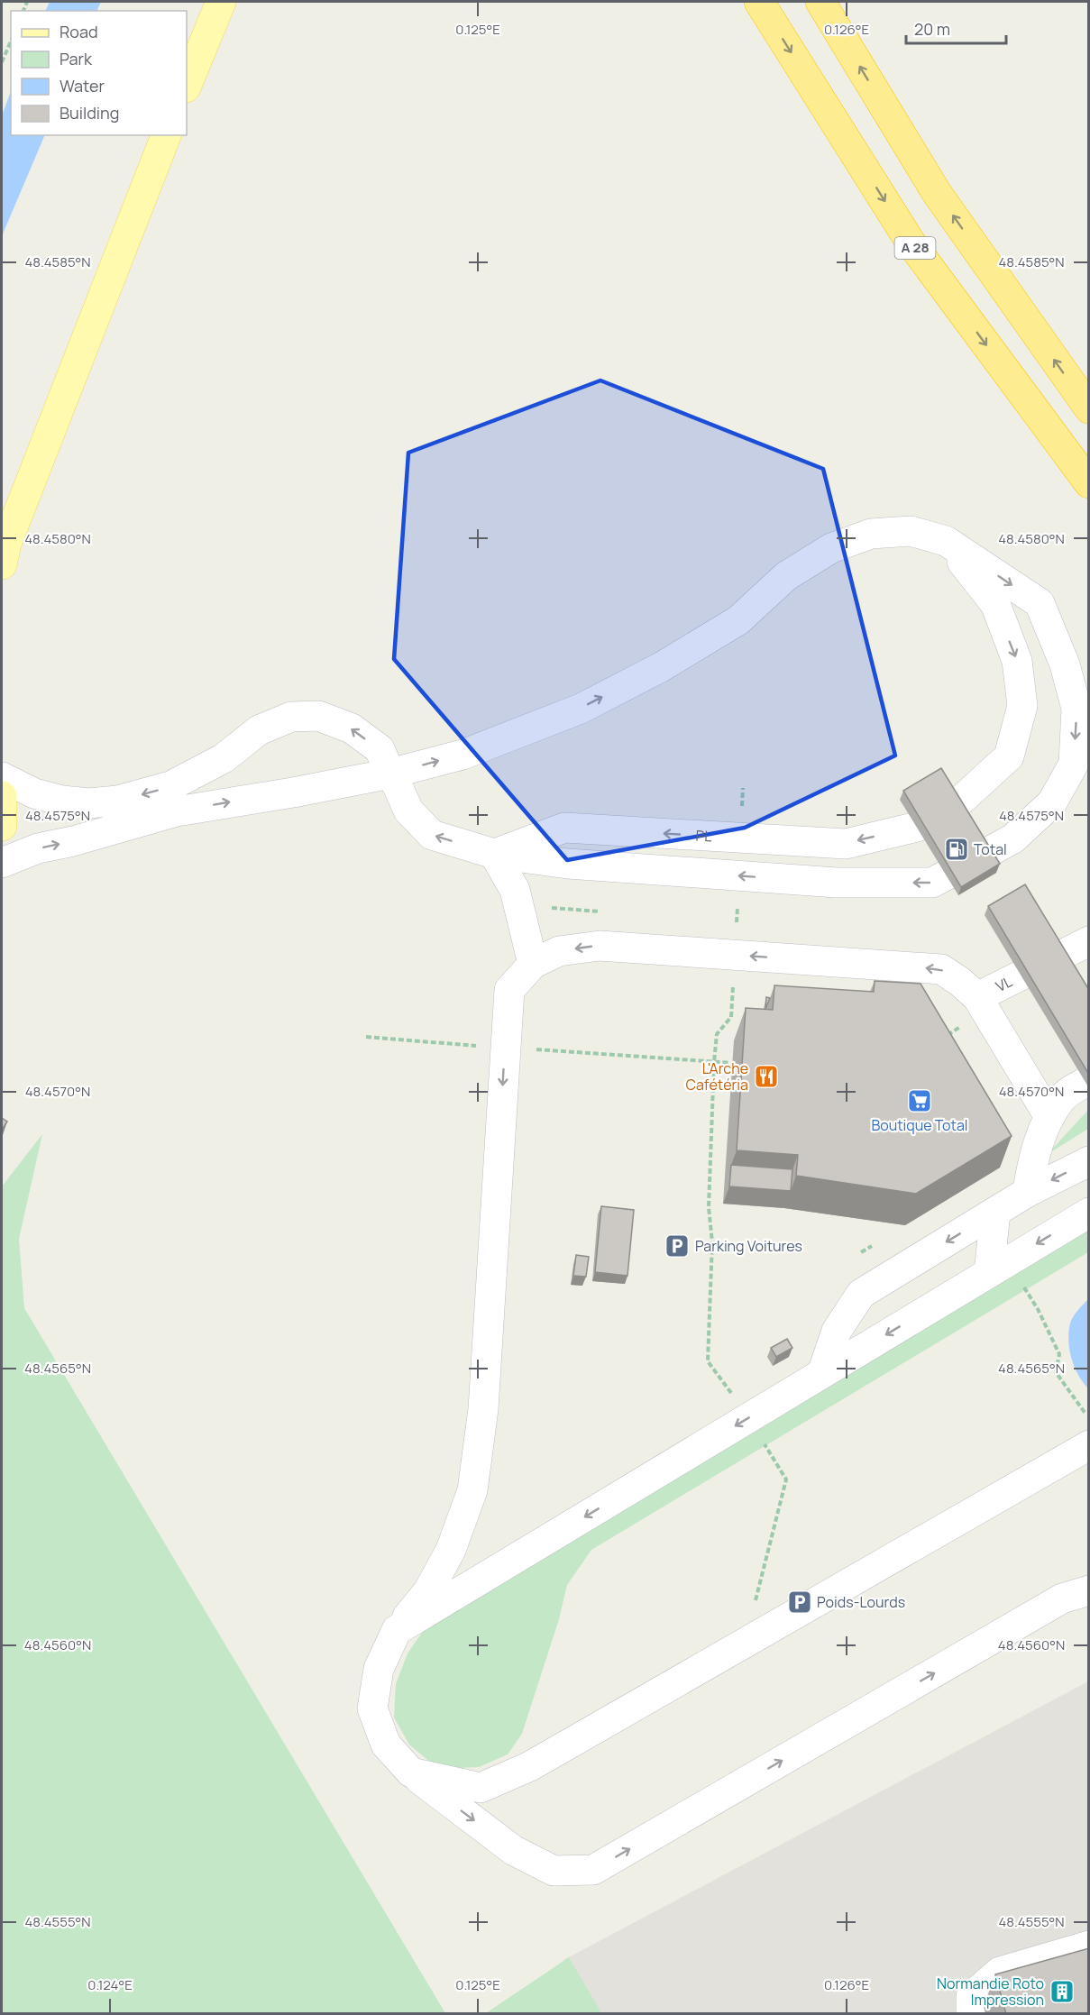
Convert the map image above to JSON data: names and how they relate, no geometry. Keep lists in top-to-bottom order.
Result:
{
  "streets": {
    "highway": ["A 28"],
    "lane": ["PL", "VL"]
  },
  "places": {
    "fuel station": ["Total"],
    "restaurant": ["L'Arche Cafétéria"],
    "supermarket": ["Boutique Total"],
    "parking": ["Parking Voitures", "Poids-Lourds"],
    "building": ["Normandie Roto Impression"]
  },
  "legend": [
    "Road",
    "Park",
    "Water",
    "Building"
  ],
  "scale_bar": "20 m",
  "coordinates": [
    "0.125°E",
    "0.126°E",
    "48.4585°N",
    "48.4580°N",
    "48.4575°N",
    "48.4570°N",
    "48.4565°N",
    "48.4560°N",
    "48.4555°N",
    "0.124°E"
  ]
}
